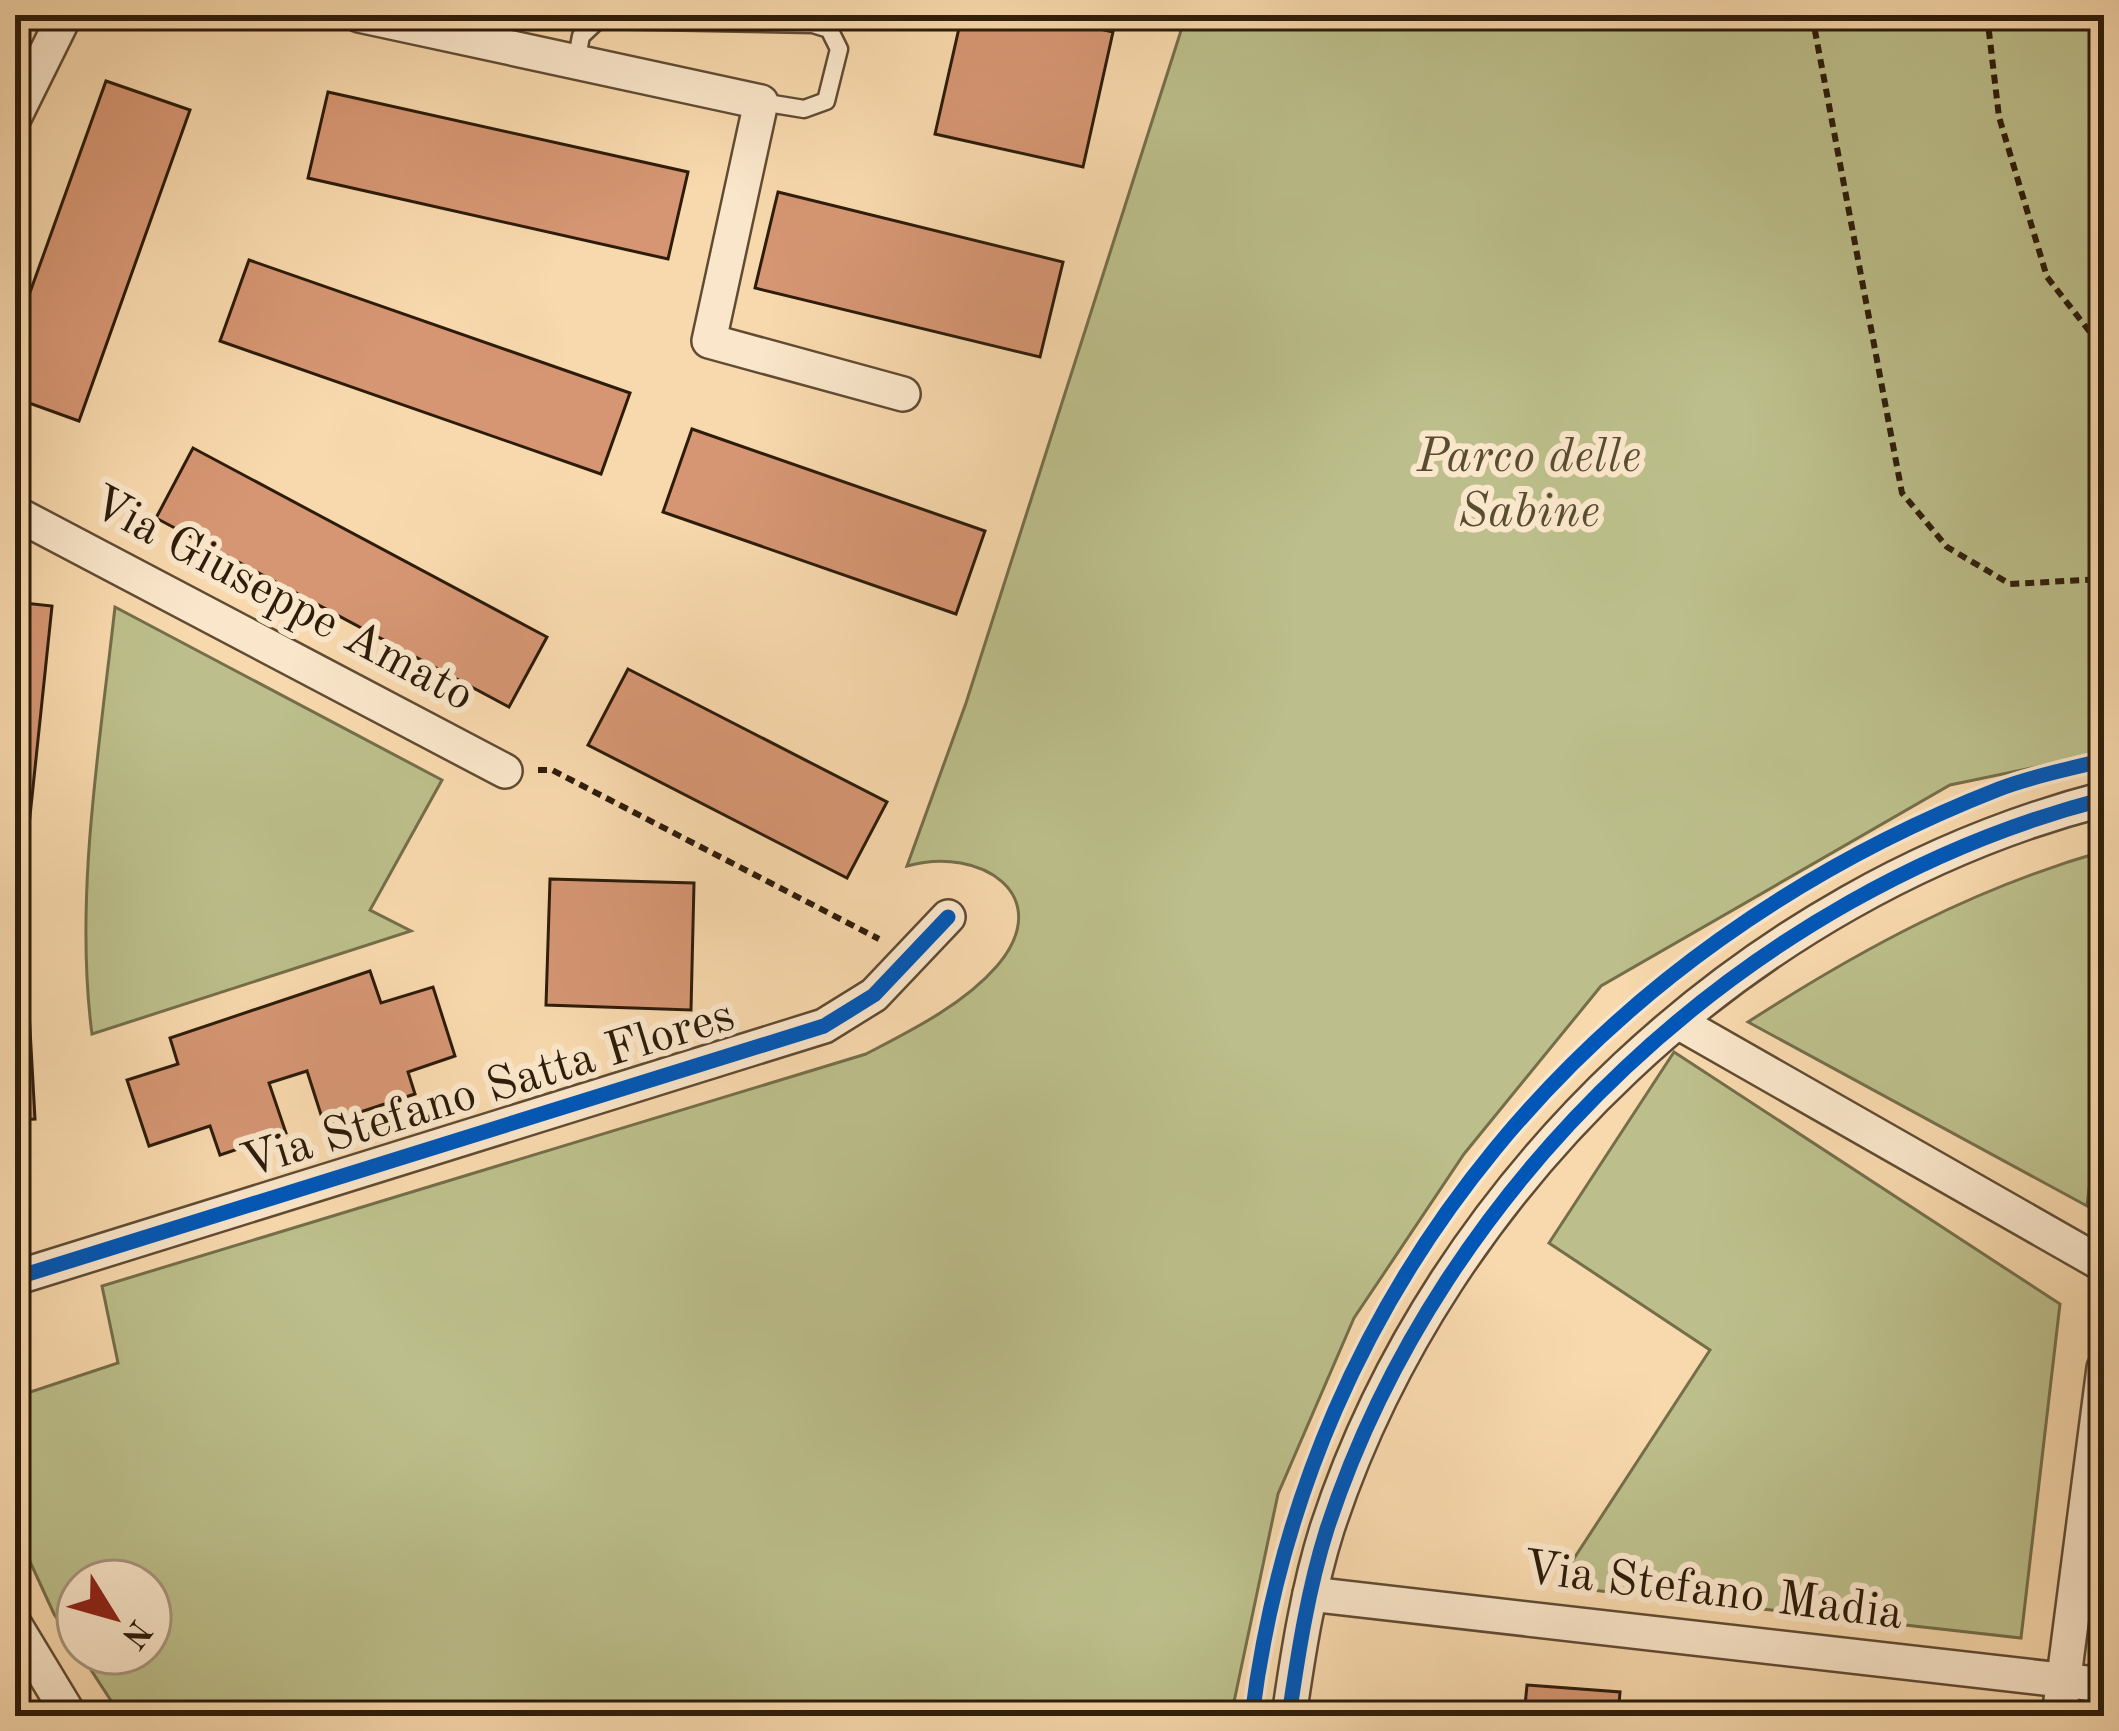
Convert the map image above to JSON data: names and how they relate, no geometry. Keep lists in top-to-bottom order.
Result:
{
  "streets": {
    "street": ["Via Giuseppe Amato", "Via Stefano Satta Flores", "Via Stefano Madia"]
  },
  "parks": ["Parco delle Sabine"],
  "north": "bottom right"
}
